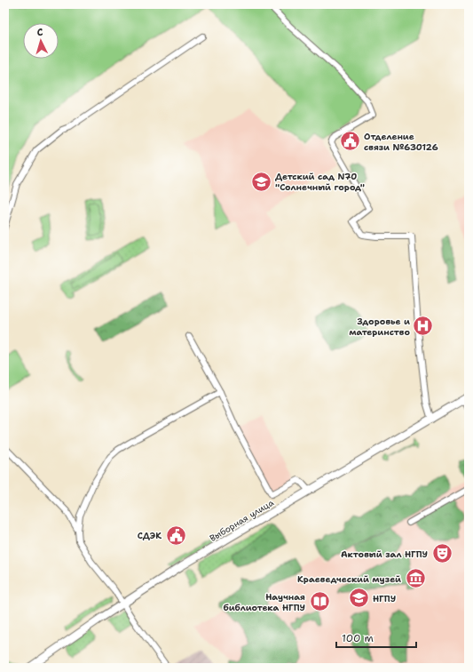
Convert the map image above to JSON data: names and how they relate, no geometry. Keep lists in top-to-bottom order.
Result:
{
  "streets": {
    "main road": ["Выборная улица"]
  },
  "places": {
    "public building": ["Отделение связи №630126", "СДЭК"],
    "school or university": ["Детский сад N70 \"Солнечный город\"", "НГПУ"],
    "hospital": ["Здоровье и материнство"],
    "theatre": ["Актовый зал НГПУ"],
    "museum": ["Краеведческий музей"],
    "library": ["Научная библиотека НГПУ"]
  },
  "scale_bar": "100 m",
  "north": "top"
}
